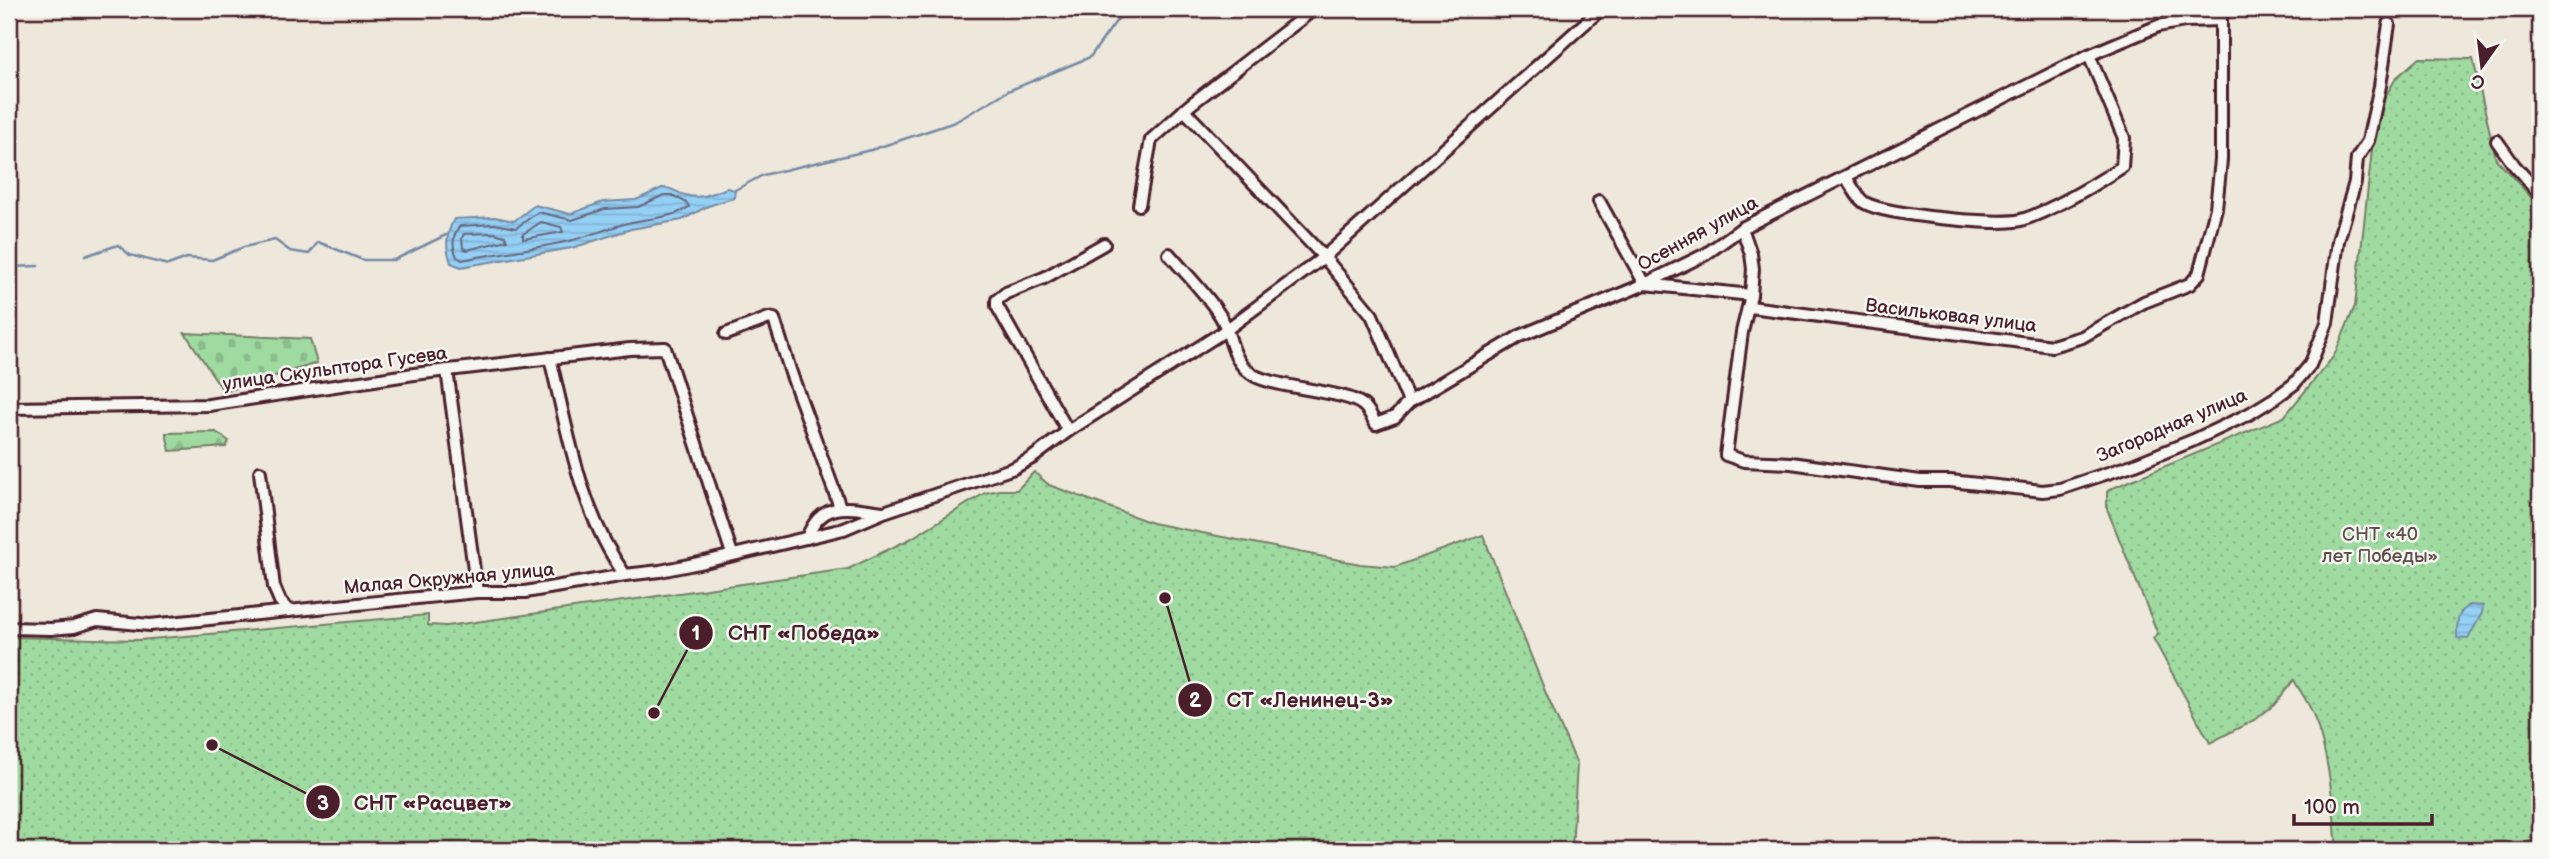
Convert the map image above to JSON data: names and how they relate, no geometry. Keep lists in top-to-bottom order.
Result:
{
  "streets": {
    "street": [
      "Осенняя улица",
      "Васильковая улица",
      "улица Скульптора Гусева",
      "Загородная улица",
      "Малая Окружная улица"
    ]
  },
  "crossings": [
    ["Осенняя улица", "Васильковая улица"],
    ["Осенняя улица", "Малая Окружная улица"],
    ["Васильковая улица", "Загородная улица"],
    ["улица Скульптора Гусева", "Малая Окружная улица"]
  ],
  "parks": ["СНТ «40 лет Победы»"],
  "places": ["СТ «Ленинец-3»", "СНТ «Победа»", "СНТ «Расцвет»"],
  "scale_bar": "100 m",
  "north": "bottom"
}
